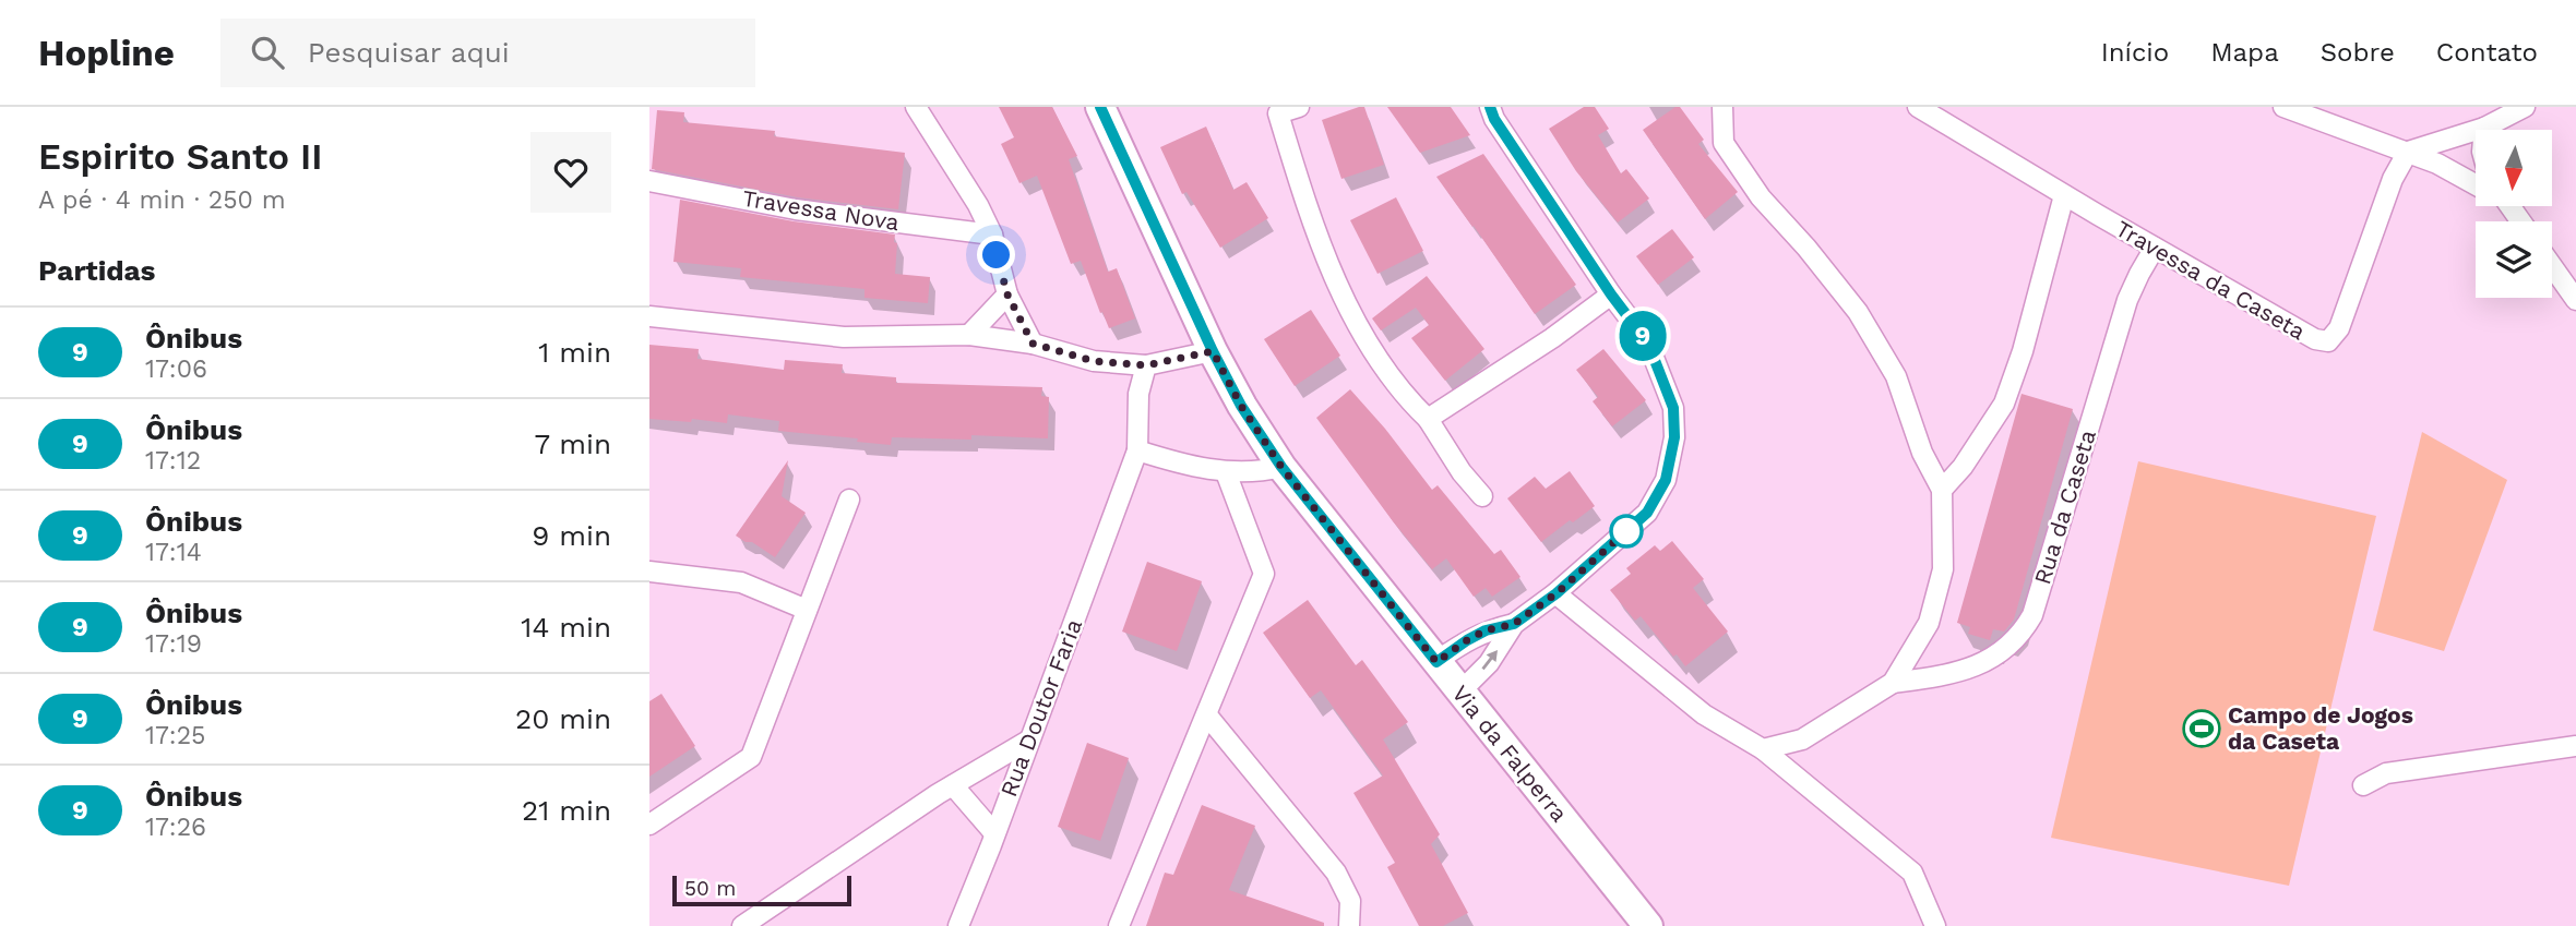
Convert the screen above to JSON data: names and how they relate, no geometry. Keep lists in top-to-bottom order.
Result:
{
  "streets": {
    "main road": ["Via da Falperra"],
    "street": [
      "Travessa Nova",
      "Travessa da Caseta",
      "Rua da Caseta",
      "Rua Doutor Faria"
    ]
  },
  "crossings": [
    ["Travessa da Caseta", "Rua da Caseta"]
  ],
  "places": {
    "sports": ["Campo de Jogos da Caseta"]
  },
  "lines": ["bus line 9"],
  "scale_bar": "50 m",
  "north": "bottom",
  "page": {
    "header": "Hopline",
    "search": "Pesquisar aqui",
    "nav": [
      "Início",
      "Mapa",
      "Sobre",
      "Contato"
    ],
    "heading": [
      ["Espirito Santo II", "A pé · 4 min · 250 m"],
      "Partidas"
    ],
    "on_map": "9",
    "list": [
      {
        "mark": "9",
        "name": "Ônibus",
        "note": "17:06",
        "value": "1 min"
      },
      {
        "mark": "9",
        "name": "Ônibus",
        "note": "17:12",
        "value": "7 min"
      },
      {
        "mark": "9",
        "name": "Ônibus",
        "note": "17:14",
        "value": "9 min"
      },
      {
        "mark": "9",
        "name": "Ônibus",
        "note": "17:19",
        "value": "14 min"
      },
      {
        "mark": "9",
        "name": "Ônibus",
        "note": "17:25",
        "value": "20 min"
      },
      {
        "mark": "9",
        "name": "Ônibus",
        "note": "17:26",
        "value": "21 min"
      }
    ],
    "scale": "50 m"
  }
}
